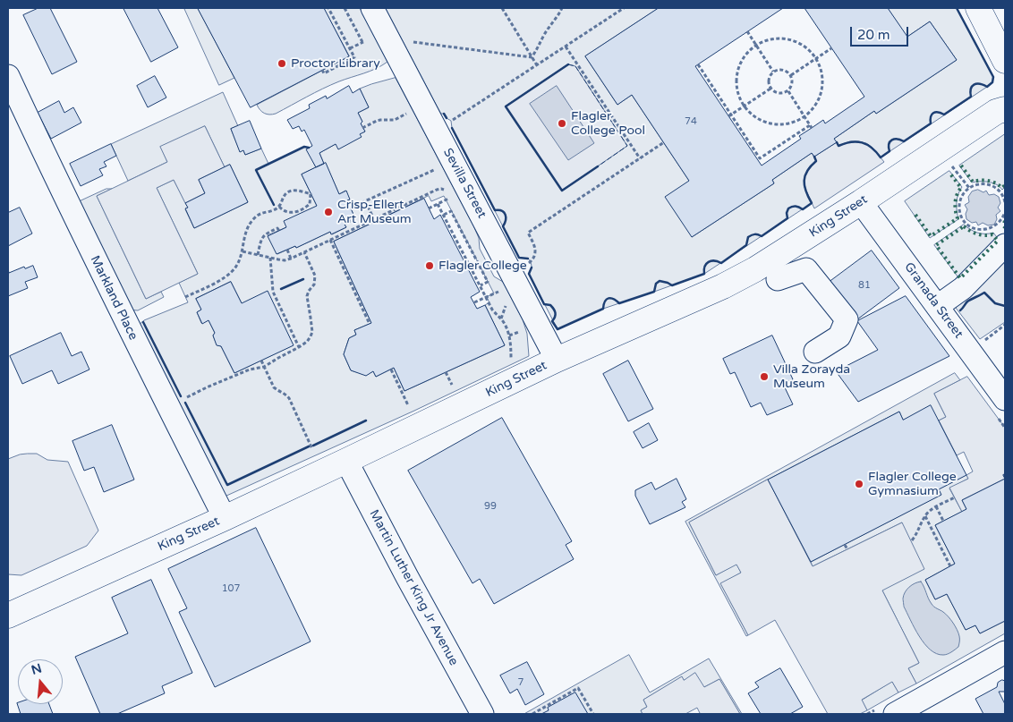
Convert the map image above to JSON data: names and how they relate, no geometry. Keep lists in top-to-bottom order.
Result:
{
  "streets": {
    "main road": ["King Street"],
    "street": [
      "Sevilla Street",
      "Markland Place",
      "Granada Street",
      "Martin Luther King Jr Avenue"
    ]
  },
  "crossings": [
    ["Sevilla Street", "King Street"],
    ["King Street", "Markland Place"],
    ["King Street", "Granada Street"],
    ["King Street", "Martin Luther King Jr Avenue"]
  ],
  "places": [
    "Proctor Library",
    "Flagler College Pool",
    "Crisp-Ellert Art Museum",
    "Flagler College",
    "Villa Zorayda Museum",
    "Flagler College Gymnasium"
  ],
  "house_numbers": [
    "74",
    "81",
    "99",
    "107",
    "7"
  ],
  "scale_bar": "20 m",
  "north": "top"
}
